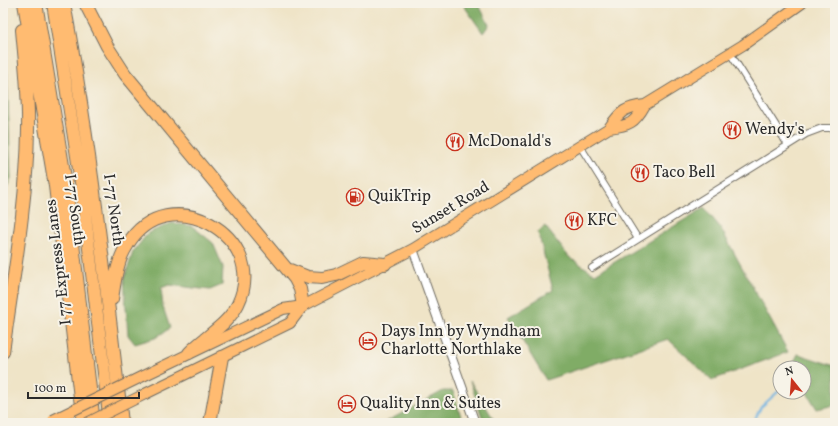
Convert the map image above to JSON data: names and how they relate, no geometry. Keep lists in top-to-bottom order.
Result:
{
  "streets": {
    "highway": ["I-77 South", "I-77 North", "I 77 Express Lanes"],
    "main road": ["Sunset Road"]
  },
  "crossings": [
    ["Sunset Road", "I 77 Express Lanes"]
  ],
  "places": {
    "restaurant": [
      "Wendy's",
      "McDonald's",
      "Taco Bell",
      "KFC"
    ],
    "fuel station": ["QuikTrip"],
    "hotel": ["Days Inn by Wyndham Charlotte Northlake", "Quality Inn & Suites"]
  },
  "scale_bar": "100 m",
  "north": "top"
}
